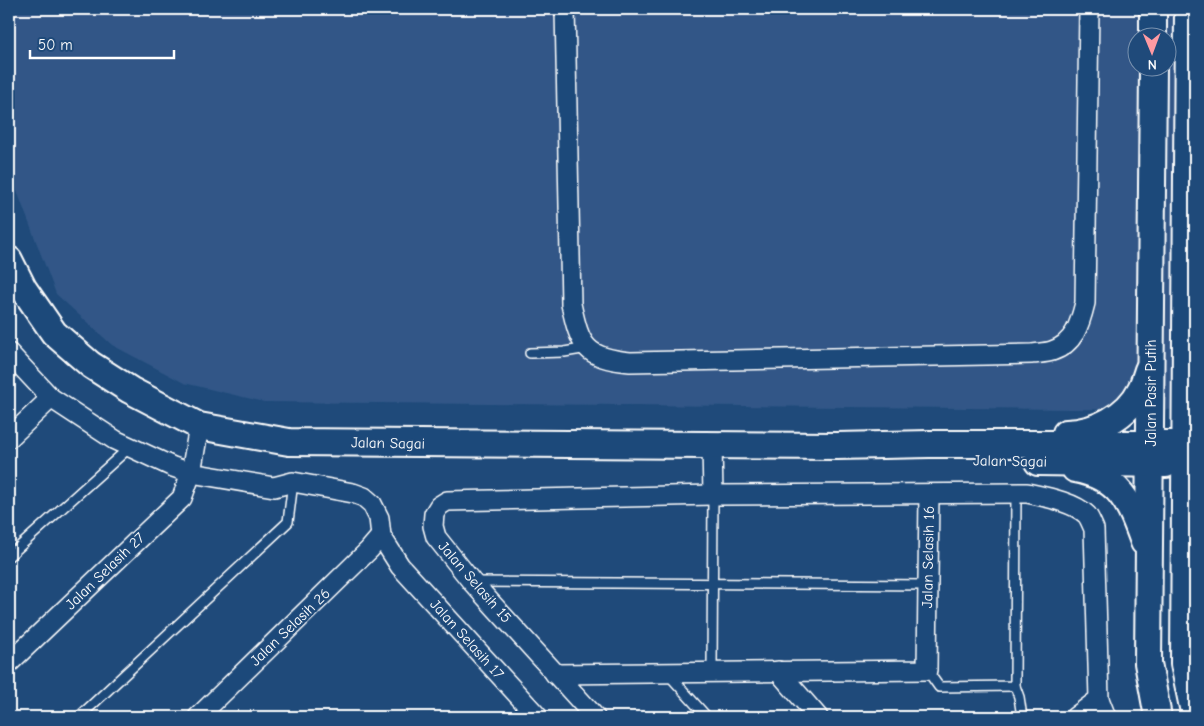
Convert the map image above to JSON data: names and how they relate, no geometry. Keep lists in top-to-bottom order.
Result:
{
  "streets": {
    "main road": ["Jalan Pasir Putih", "Jalan Sagai"],
    "street": [
      "Jalan Selasih 16",
      "Jalan Selasih 27",
      "Jalan Selasih 15",
      "Jalan Selasih 26",
      "Jalan Selasih 17"
    ]
  },
  "crossings": [
    ["Jalan Pasir Putih", "Jalan Sagai"],
    ["Jalan Sagai", "Jalan Selasih 27"],
    ["Jalan Selasih 16", "Jalan Selasih 15"],
    ["Jalan Selasih 27", "Jalan Selasih 17"],
    ["Jalan Selasih 26", "Jalan Selasih 17"]
  ],
  "scale_bar": "50 m",
  "north": "bottom"
}
